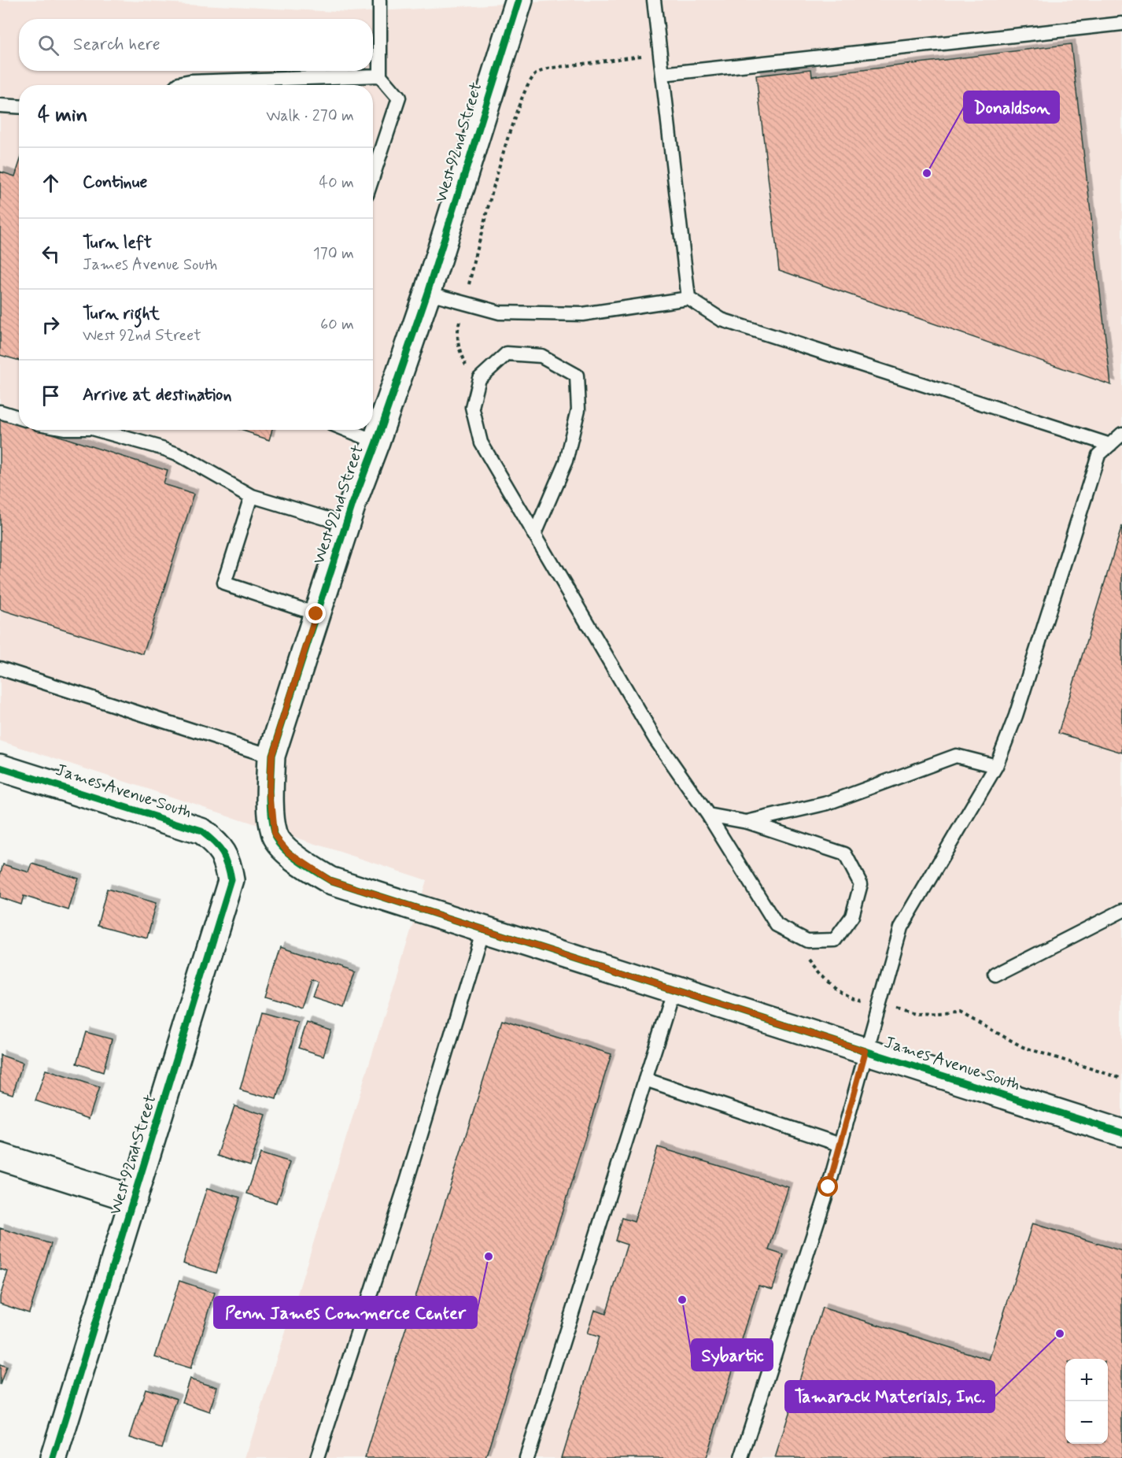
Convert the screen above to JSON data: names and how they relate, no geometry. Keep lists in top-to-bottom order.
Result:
{
  "streets": {
    "street": ["West 92nd Street", "James Avenue South"]
  },
  "crossings": [
    ["West 92nd Street", "James Avenue South"]
  ],
  "places": [
    "Donaldson",
    "Penn James Commerce Center",
    "Sybartic",
    "Tamarack Materials, Inc."
  ],
  "page": {
    "search": "Search here",
    "heading": ["4 min", "Walk · 270 m"],
    "list": [
      ["Continue", "40 m"],
      ["Turn left", "James Avenue South", "170 m"],
      ["Turn right", "West 92nd Street", "60 m"],
      "Arrive at destination"
    ],
    "map_buttons": ["+", "−"]
  }
}
